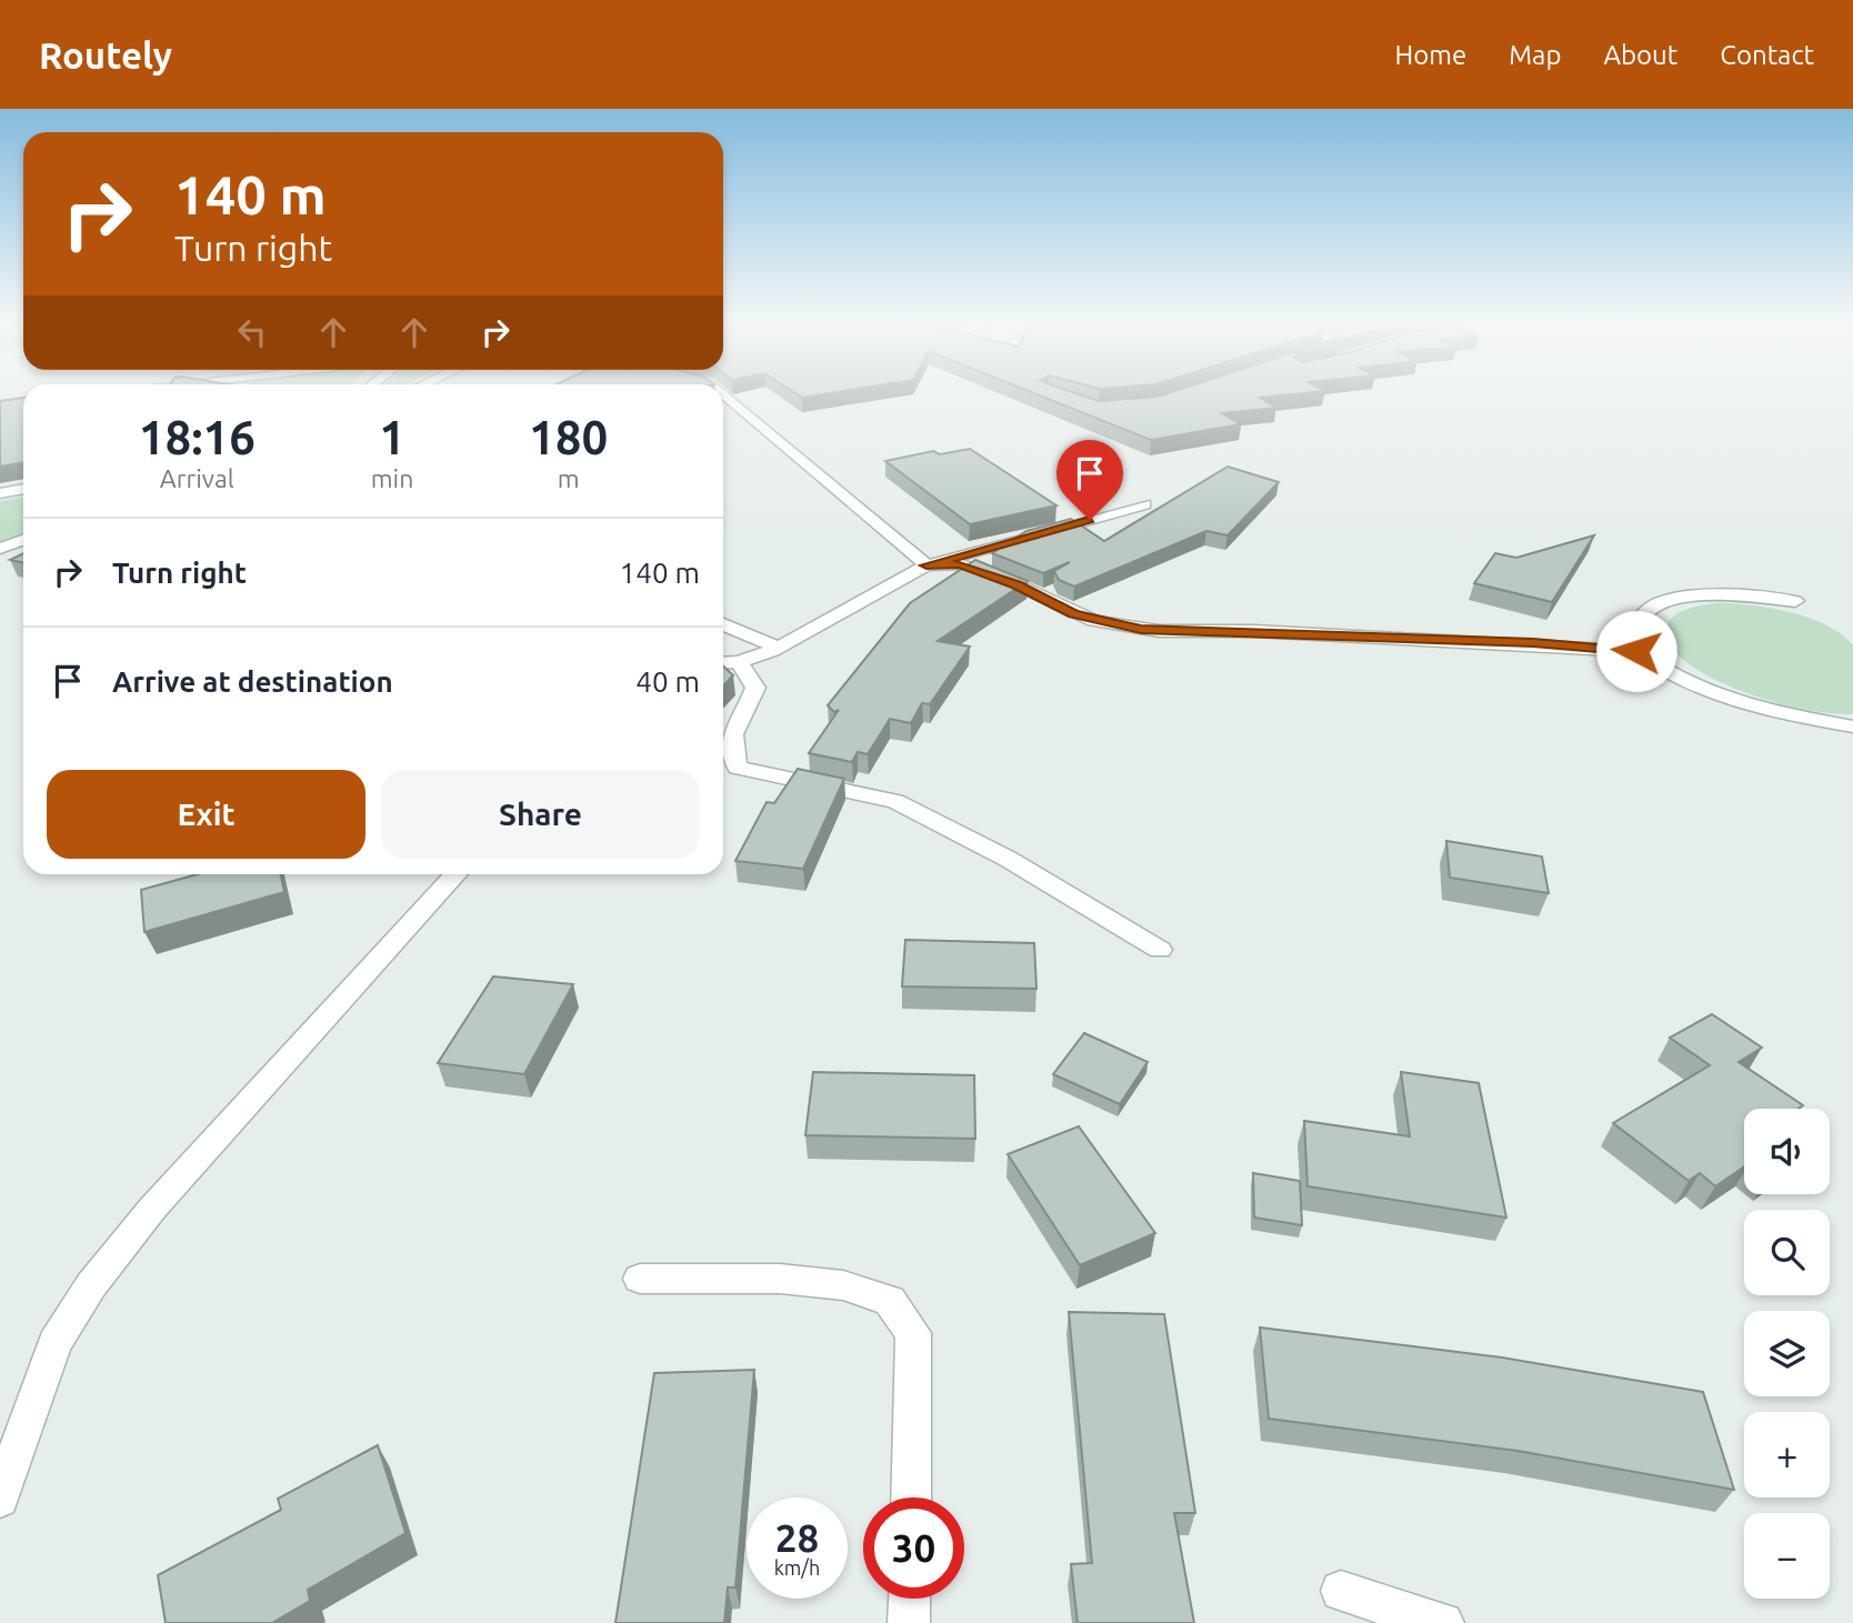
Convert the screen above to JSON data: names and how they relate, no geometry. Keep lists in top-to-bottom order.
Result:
{
  "page": {
    "header": "Routely",
    "nav": [
      "Home",
      "Map",
      "About",
      "Contact"
    ],
    "turn": ["140 m", "Turn right"],
    "eta": [
      "18:16",
      "Arrival",
      "1",
      "min",
      "180",
      "m"
    ],
    "list": [
      {
        "name": "Turn right",
        "value": "140 m"
      },
      {
        "name": "Arrive at destination",
        "value": "40 m"
      }
    ],
    "buttons": ["Exit", "Share"],
    "map_buttons": ["+", "−"],
    "speed": "28 km/h",
    "limit": "30"
  }
}
